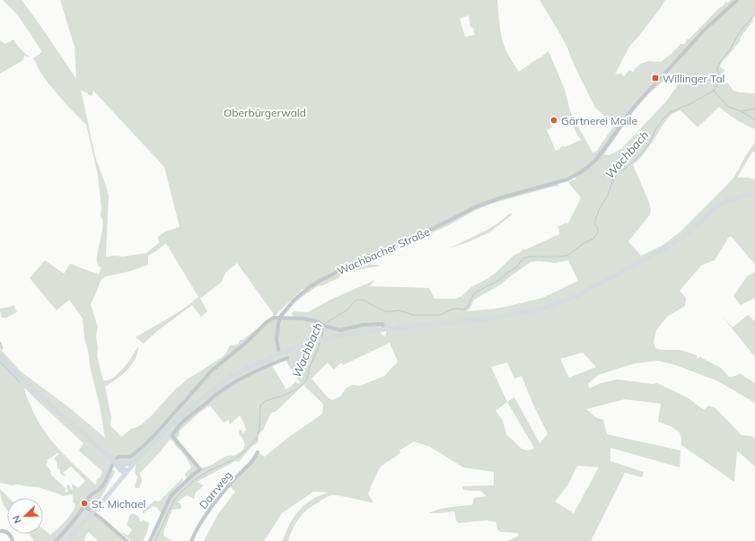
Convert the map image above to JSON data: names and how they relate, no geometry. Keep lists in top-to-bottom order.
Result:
{
  "streets": {
    "street": ["Wachbacher Straße", "Darrweg"]
  },
  "water": ["Wachbach"],
  "parks": ["Oberbürgerwald"],
  "places": {
    "transit": ["Willinger Tal"],
    "other": ["Gärtnerei Maile", "St. Michael"]
  },
  "north": "bottom left"
}
